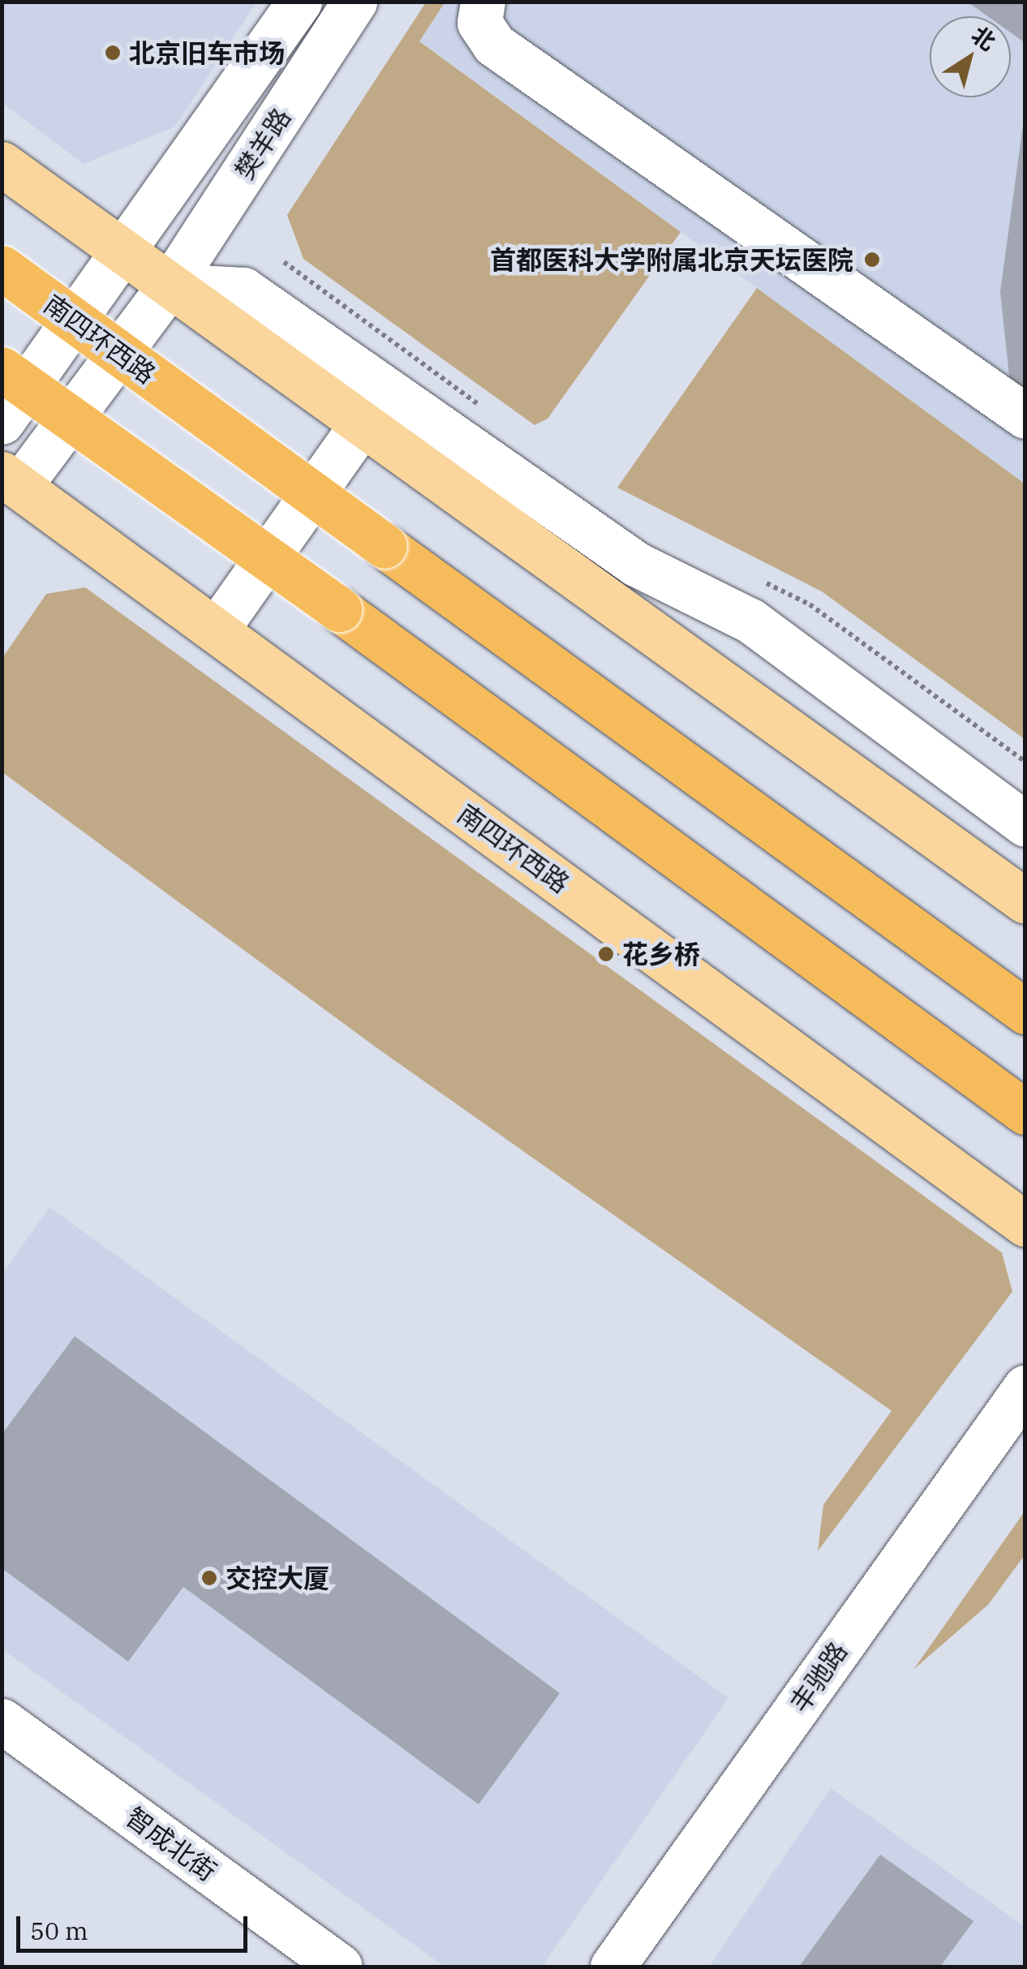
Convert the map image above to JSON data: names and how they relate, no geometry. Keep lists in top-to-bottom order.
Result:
{
  "streets": {
    "highway": ["南四环西路"],
    "street": ["樊羊路", "丰驰路", "智成北街"]
  },
  "crossings": [
    ["樊羊路", "南四环西路"]
  ],
  "places": [
    "北京旧车市场",
    "首都医科大学附属北京天坛医院",
    "花乡桥",
    "交控大厦"
  ],
  "scale_bar": "50 m",
  "north": "top right"
}
